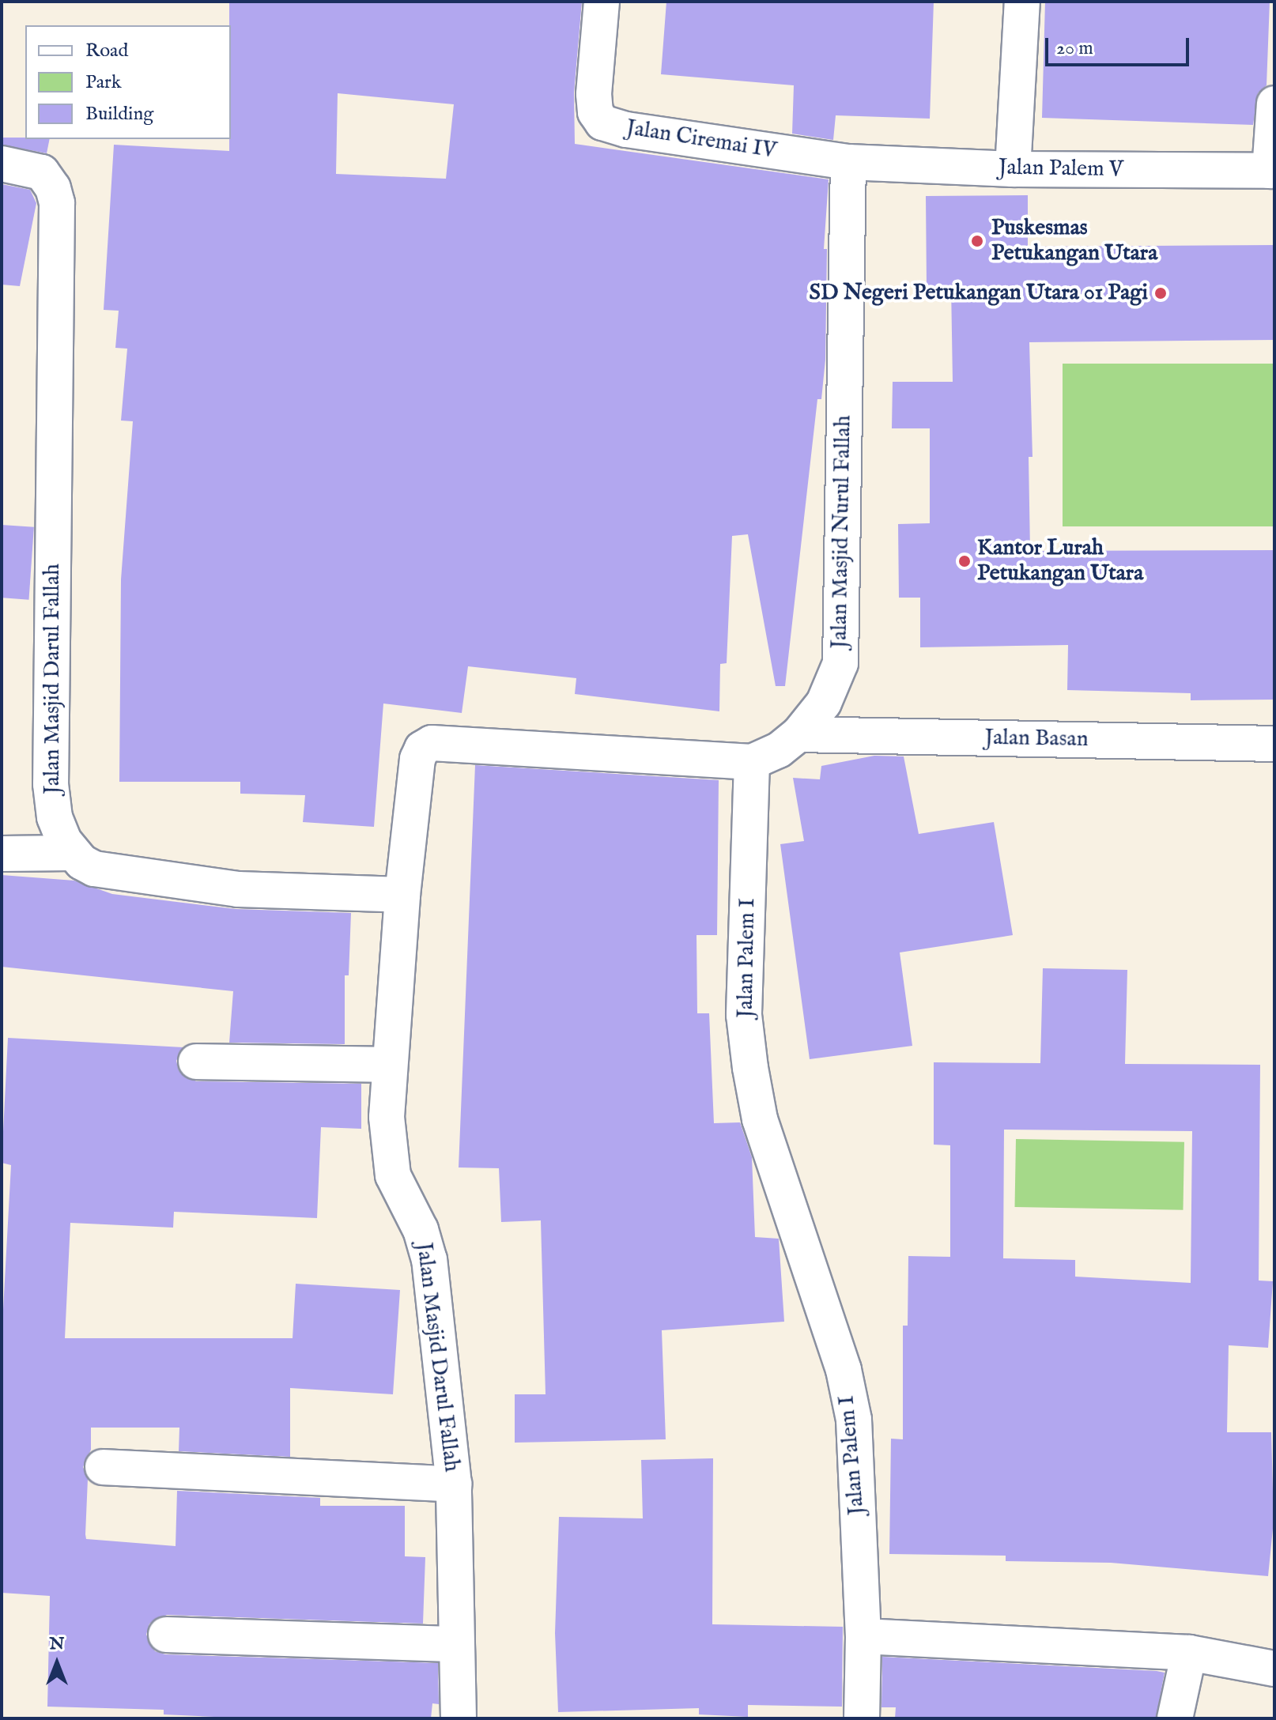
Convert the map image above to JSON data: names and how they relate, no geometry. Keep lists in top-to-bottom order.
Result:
{
  "streets": {
    "street": [
      "Jalan Ciremai IV",
      "Jalan Palem V",
      "Jalan Masjid Nurul Fallah",
      "Jalan Masjid Darul Fallah",
      "Jalan Basan",
      "Jalan Palem I"
    ]
  },
  "crossings": [
    ["Jalan Ciremai IV", "Jalan Palem V"],
    ["Jalan Ciremai IV", "Jalan Masjid Nurul Fallah"],
    ["Jalan Palem V", "Jalan Masjid Nurul Fallah"],
    ["Jalan Masjid Nurul Fallah", "Jalan Masjid Darul Fallah"],
    ["Jalan Masjid Nurul Fallah", "Jalan Basan"],
    ["Jalan Masjid Nurul Fallah", "Jalan Palem I"]
  ],
  "places": ["Puskesmas Petukangan Utara", "SD Negeri Petukangan Utara 01 Pagi", "Kantor Lurah Petukangan Utara"],
  "legend": ["Road", "Park", "Building"],
  "scale_bar": "20 m",
  "north": "top"
}
